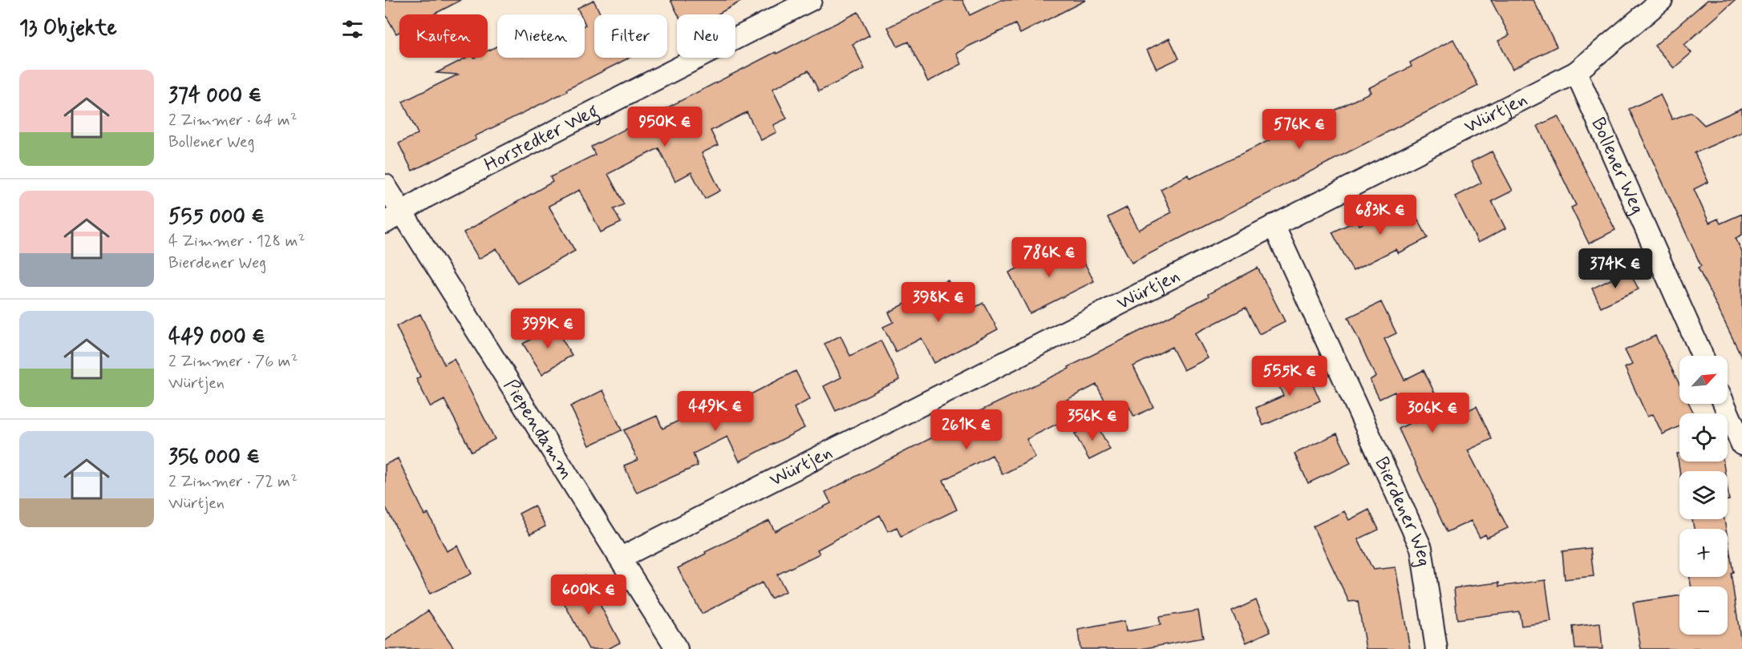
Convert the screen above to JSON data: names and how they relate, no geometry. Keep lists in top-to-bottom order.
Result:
{
  "streets": {
    "street": [
      "Würtjen",
      "Horstedter Weg",
      "Bollener Weg",
      "Piependamm",
      "Bierdener Weg"
    ]
  },
  "crossings": [
    ["Würtjen", "Bollener Weg"],
    ["Würtjen", "Piependamm"],
    ["Würtjen", "Bierdener Weg"],
    ["Horstedter Weg", "Piependamm"]
  ],
  "north": "top right",
  "page": {
    "heading": "13 Objekte",
    "chip": [
      "Kaufen",
      "Mieten",
      "Filter",
      "Neu"
    ],
    "list": [
      {
        "name": "374 000 €",
        "note": "2 Zimmer · 64 m² · Bollener Weg"
      },
      {
        "name": "555 000 €",
        "note": "4 Zimmer · 128 m² · Bierdener Weg"
      },
      {
        "name": "449 000 €",
        "note": "2 Zimmer · 76 m² · Würtjen"
      },
      {
        "name": "356 000 €",
        "note": "2 Zimmer · 72 m² · Würtjen"
      }
    ],
    "price": [
      "950K €",
      "576K €",
      "683K €",
      "786K €",
      "374K €",
      "398K €",
      "399K €",
      "555K €",
      "449K €",
      "306K €",
      "356K €",
      "261K €",
      "600K €"
    ],
    "map_buttons": ["+", "−"]
  }
}
